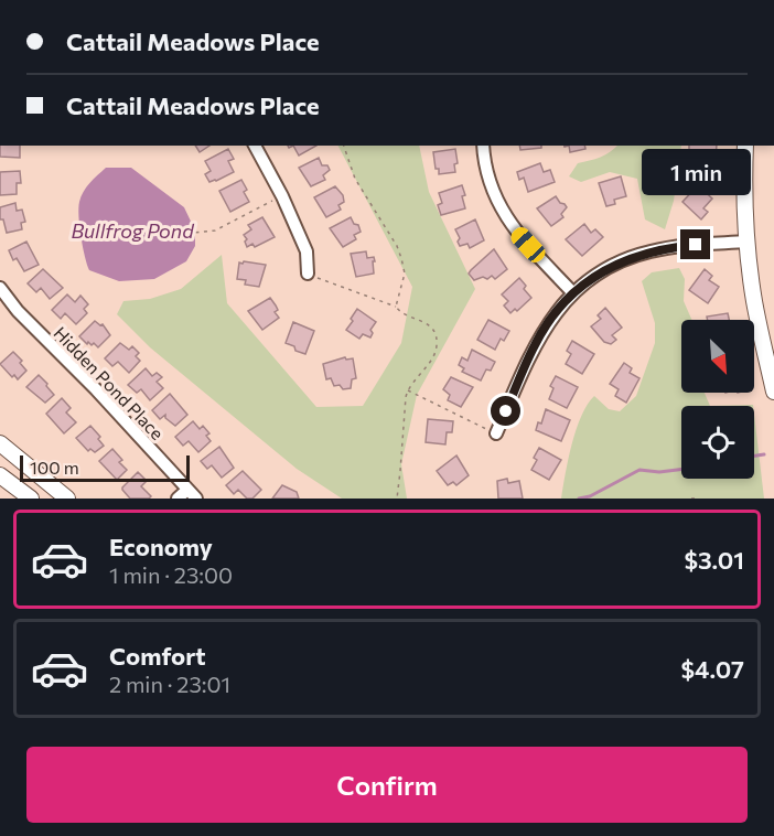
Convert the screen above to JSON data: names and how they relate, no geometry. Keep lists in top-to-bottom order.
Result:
{
  "streets": {
    "street": ["Hidden Pond Place"]
  },
  "water": ["Bullfrog Pond"],
  "scale_bar": "100 m",
  "north": "bottom right",
  "page": {
    "banner": ["Cattail Meadows Place", "Cattail Meadows Place"],
    "bubble": "1 min",
    "scale": "100 m",
    "list": [
      {
        "name": "Economy",
        "note": "1 min · 23:00",
        "value": "$3.01"
      },
      {
        "name": "Comfort",
        "note": "2 min · 23:01",
        "value": "$4.07"
      }
    ],
    "buttons": "Confirm"
  }
}
